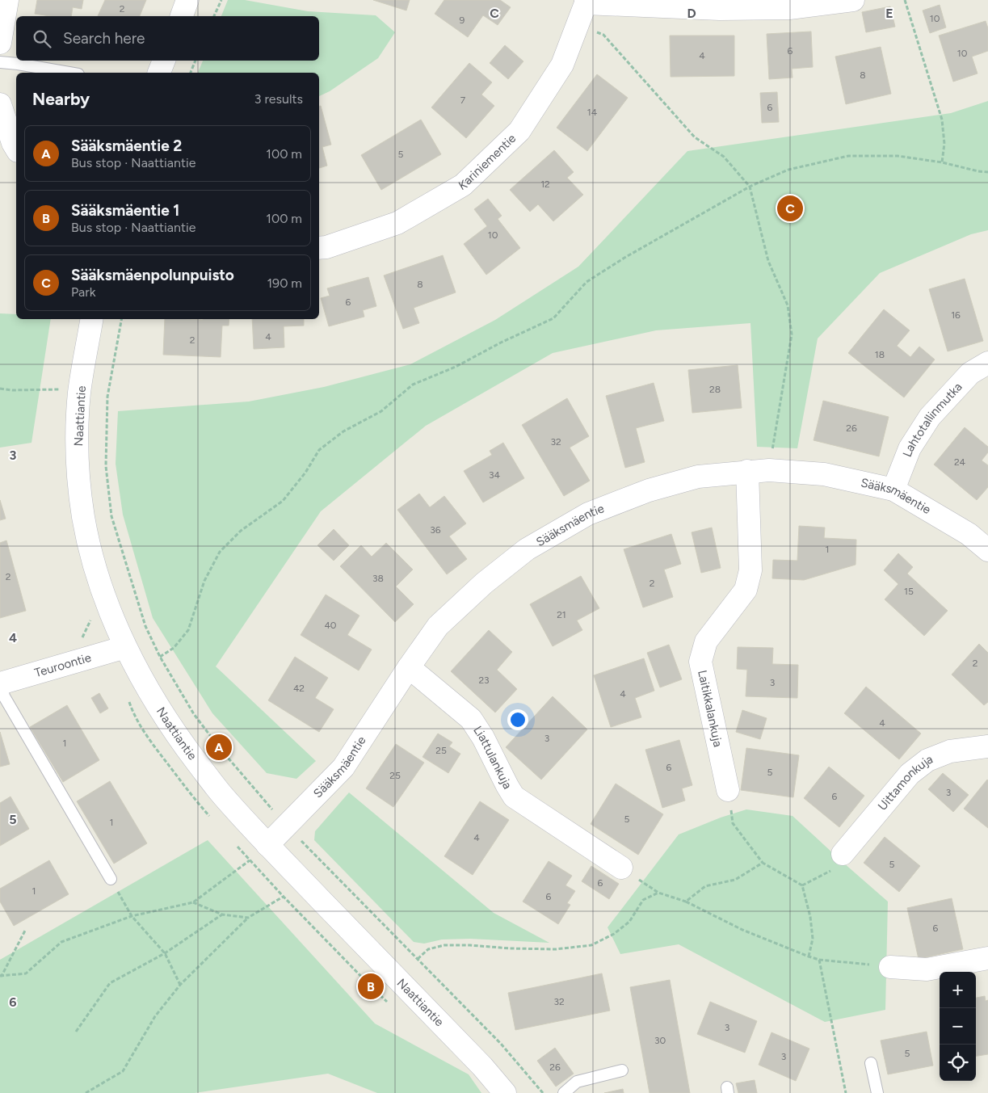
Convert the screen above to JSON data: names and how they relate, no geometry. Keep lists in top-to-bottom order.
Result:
{
  "streets": {
    "street": [
      "Kariniementie",
      "Naattiantie",
      "Lahtotallinmutka",
      "Sääksmäentie",
      "Teuroontie",
      "Laitikkalankuja",
      "Liattulankuja",
      "Uittamonkuja"
    ]
  },
  "crossings": [
    ["Naattiantie", "Sääksmäentie"],
    ["Naattiantie", "Teuroontie"],
    ["Lahtotallinmutka", "Sääksmäentie"],
    ["Sääksmäentie", "Laitikkalankuja"],
    ["Sääksmäentie", "Liattulankuja"]
  ],
  "house_numbers": [
    "2",
    "10",
    "9",
    "6",
    "10",
    "4",
    "8",
    "7",
    "6",
    "14",
    "5",
    "12",
    "10",
    "8",
    "6",
    "16",
    "4",
    "2",
    "18",
    "28",
    "26",
    "32",
    "24",
    "34",
    "36",
    "1",
    "2",
    "38",
    "2",
    "15",
    "21",
    "40",
    "2",
    "23",
    "3",
    "42",
    "4",
    "4",
    "3",
    "1",
    "25",
    "6",
    "5",
    "25",
    "3",
    "6",
    "5",
    "1",
    "4",
    "5",
    "6",
    "1",
    "6",
    "6",
    "32",
    "3",
    "30",
    "5",
    "3",
    "26"
  ],
  "page": {
    "search": "Search here",
    "heading": ["Nearby", "3 results"],
    "list": [
      {
        "mark": "A",
        "name": "Sääksmäentie 2",
        "note": "Bus stop · Naattiantie",
        "value": "100 m"
      },
      {
        "mark": "B",
        "name": "Sääksmäentie 1",
        "note": "Bus stop · Naattiantie",
        "value": "100 m"
      },
      {
        "mark": "C",
        "name": "Sääksmäenpolunpuisto",
        "note": "Park",
        "value": "190 m"
      }
    ],
    "pins": ["C", "A", "B"],
    "map_buttons": ["+", "−"]
  },
  "grid": {
    "columns": ["C", "D", "E"],
    "rows": [
      "3",
      "4",
      "5",
      "6"
    ]
  }
}
